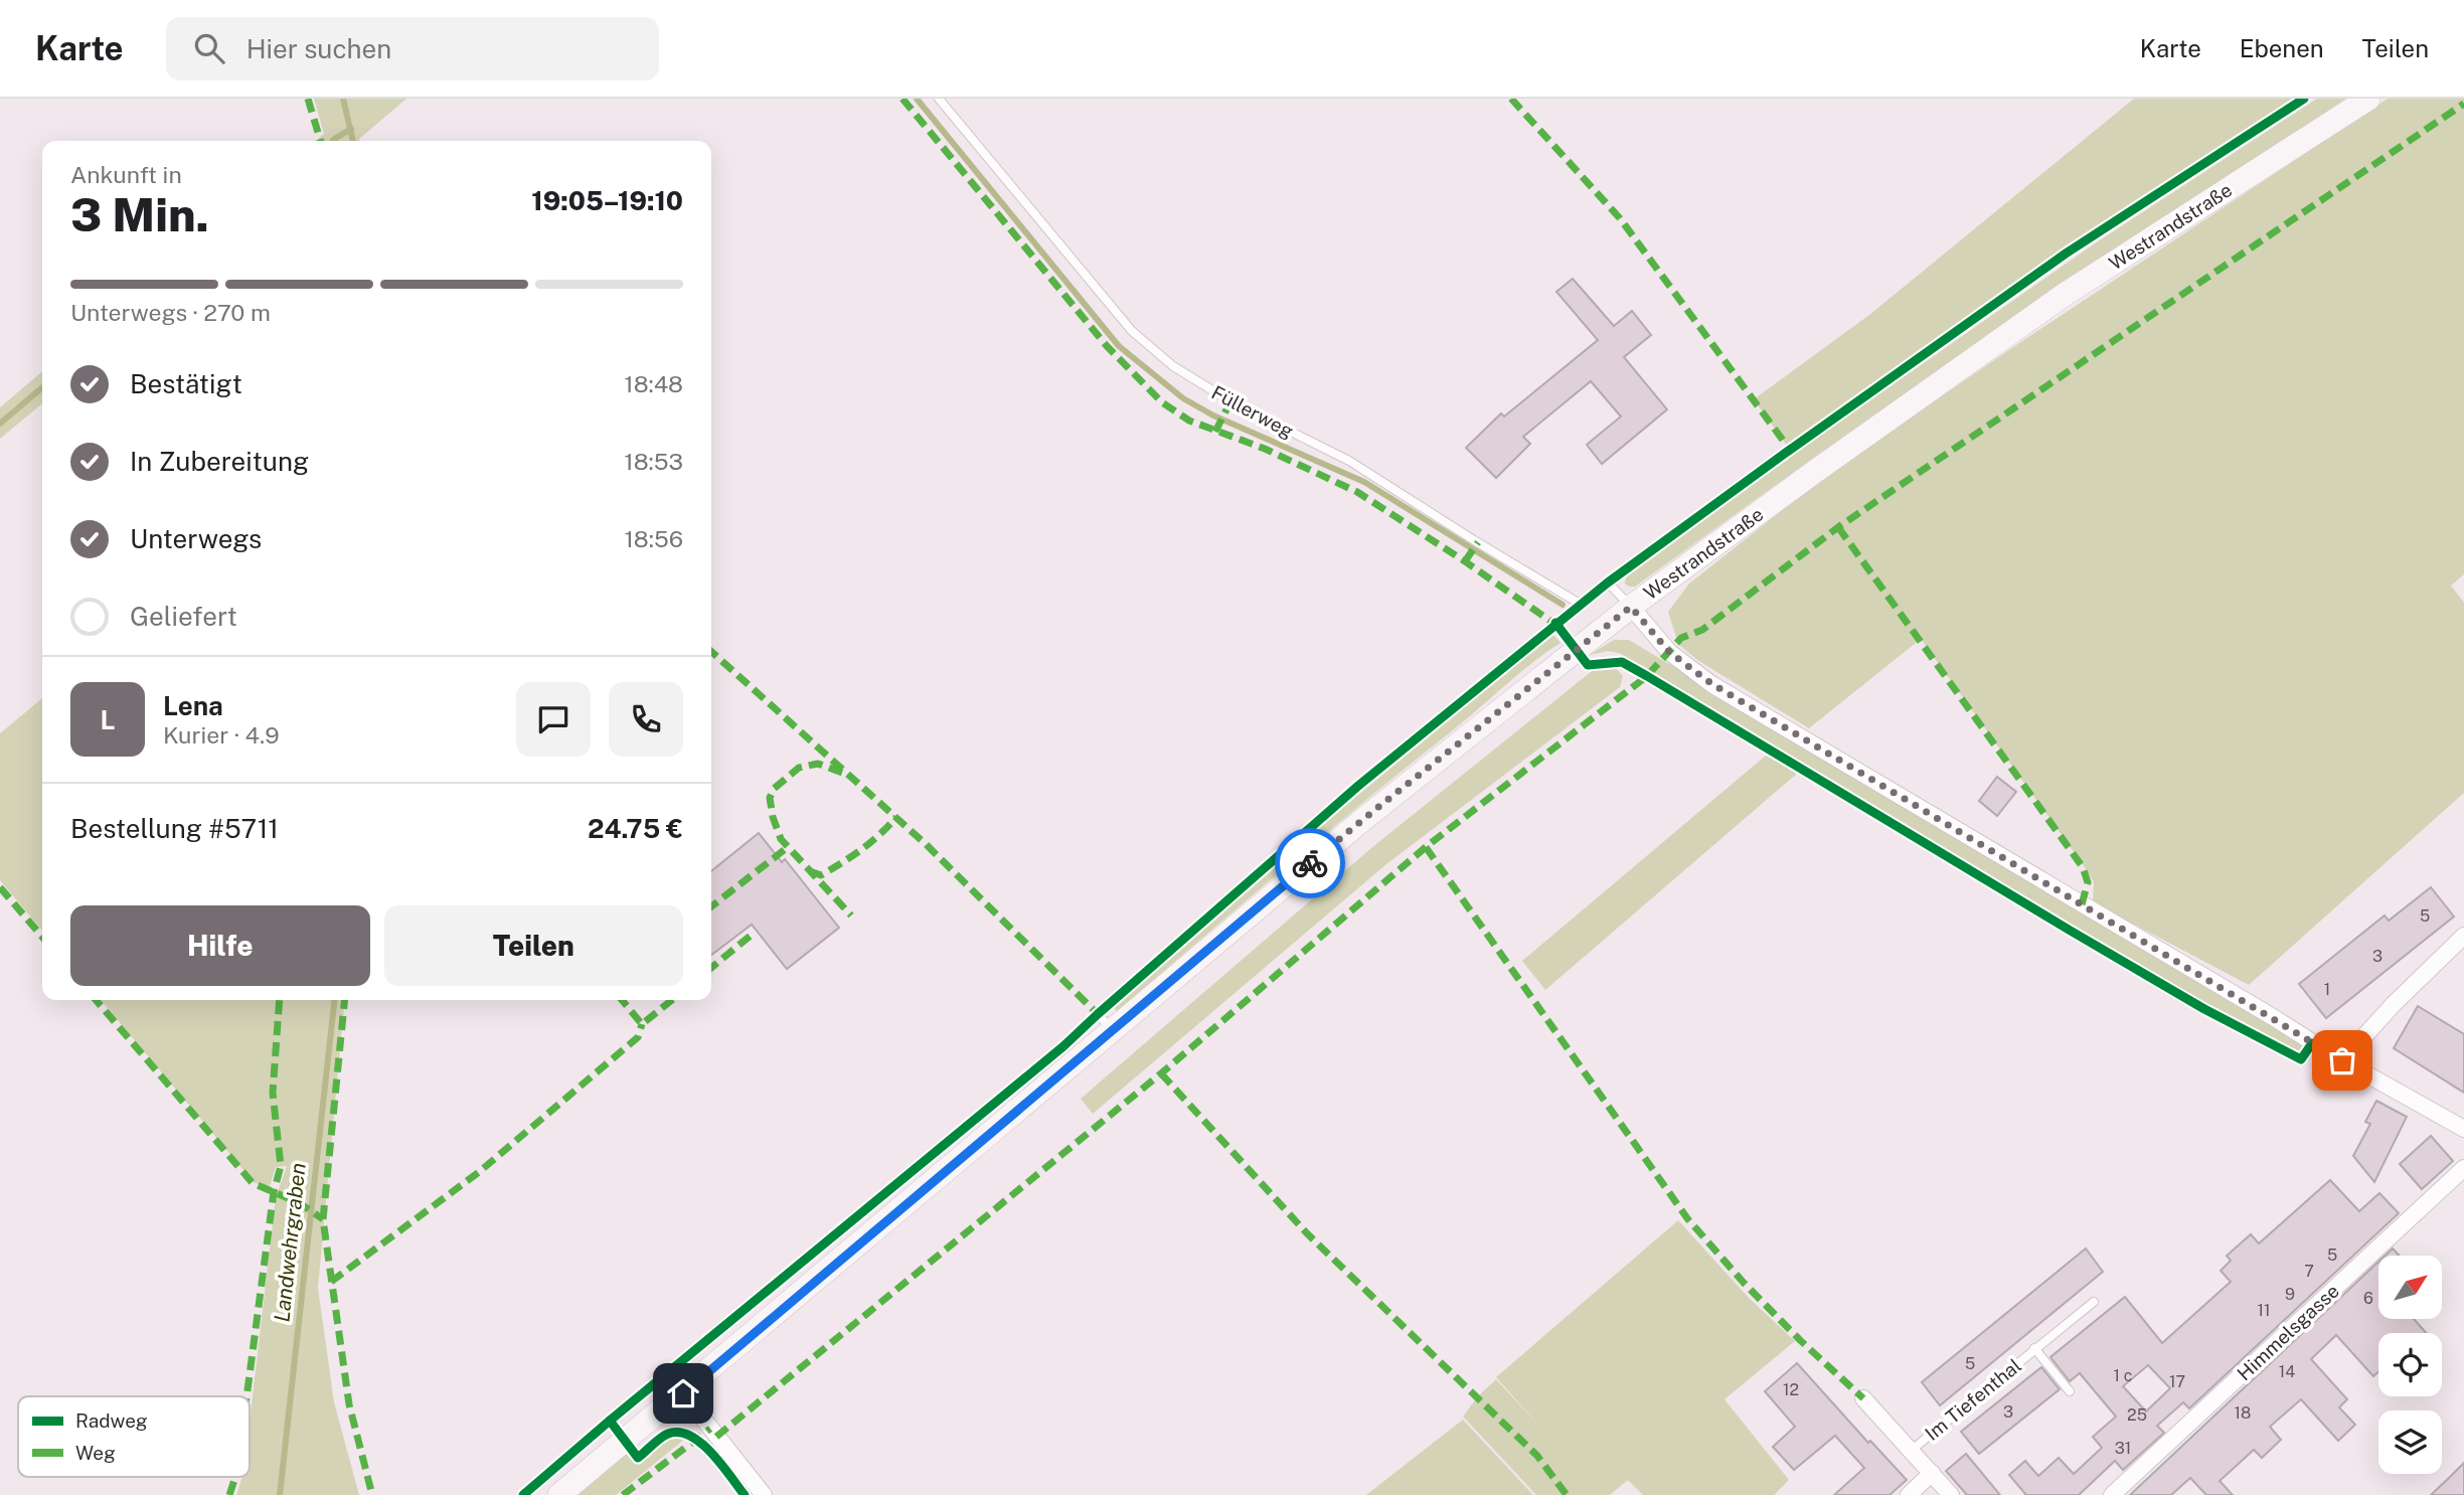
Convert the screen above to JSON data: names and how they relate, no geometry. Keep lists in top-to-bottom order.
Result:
{
  "streets": {
    "main road": ["Westrandstraße"],
    "street": ["Himmelsgasse", "Im Tiefenthal"],
    "lane": ["Füllerweg"]
  },
  "crossings": [
    ["Westrandstraße", "Füllerweg"]
  ],
  "water": ["Landwehrgraben"],
  "house_numbers": [
    "5",
    "3",
    "1",
    "5",
    "7",
    "9",
    "6",
    "11",
    "5",
    "14",
    "1 c",
    "17",
    "12",
    "3",
    "18",
    "25",
    "31"
  ],
  "legend": ["Radweg", "Weg"],
  "north": "top right",
  "page": {
    "header": "Karte",
    "search": "Hier suchen",
    "nav": ["Karte", "Ebenen", "Teilen"],
    "heading": ["3 Min.", "Ankunft in", "19:05–19:10"],
    "panel": [
      "Lena",
      "Kurier · 4.9",
      "Bestellung #5711",
      "24.75 €"
    ],
    "bar": "Unterwegs · 270 m",
    "list": [
      ["Bestätigt", "18:48"],
      ["In Zubereitung", "18:53"],
      ["Unterwegs", "18:56"],
      "Geliefert"
    ],
    "round": "L",
    "buttons": ["Hilfe", "Teilen"]
  }
}
